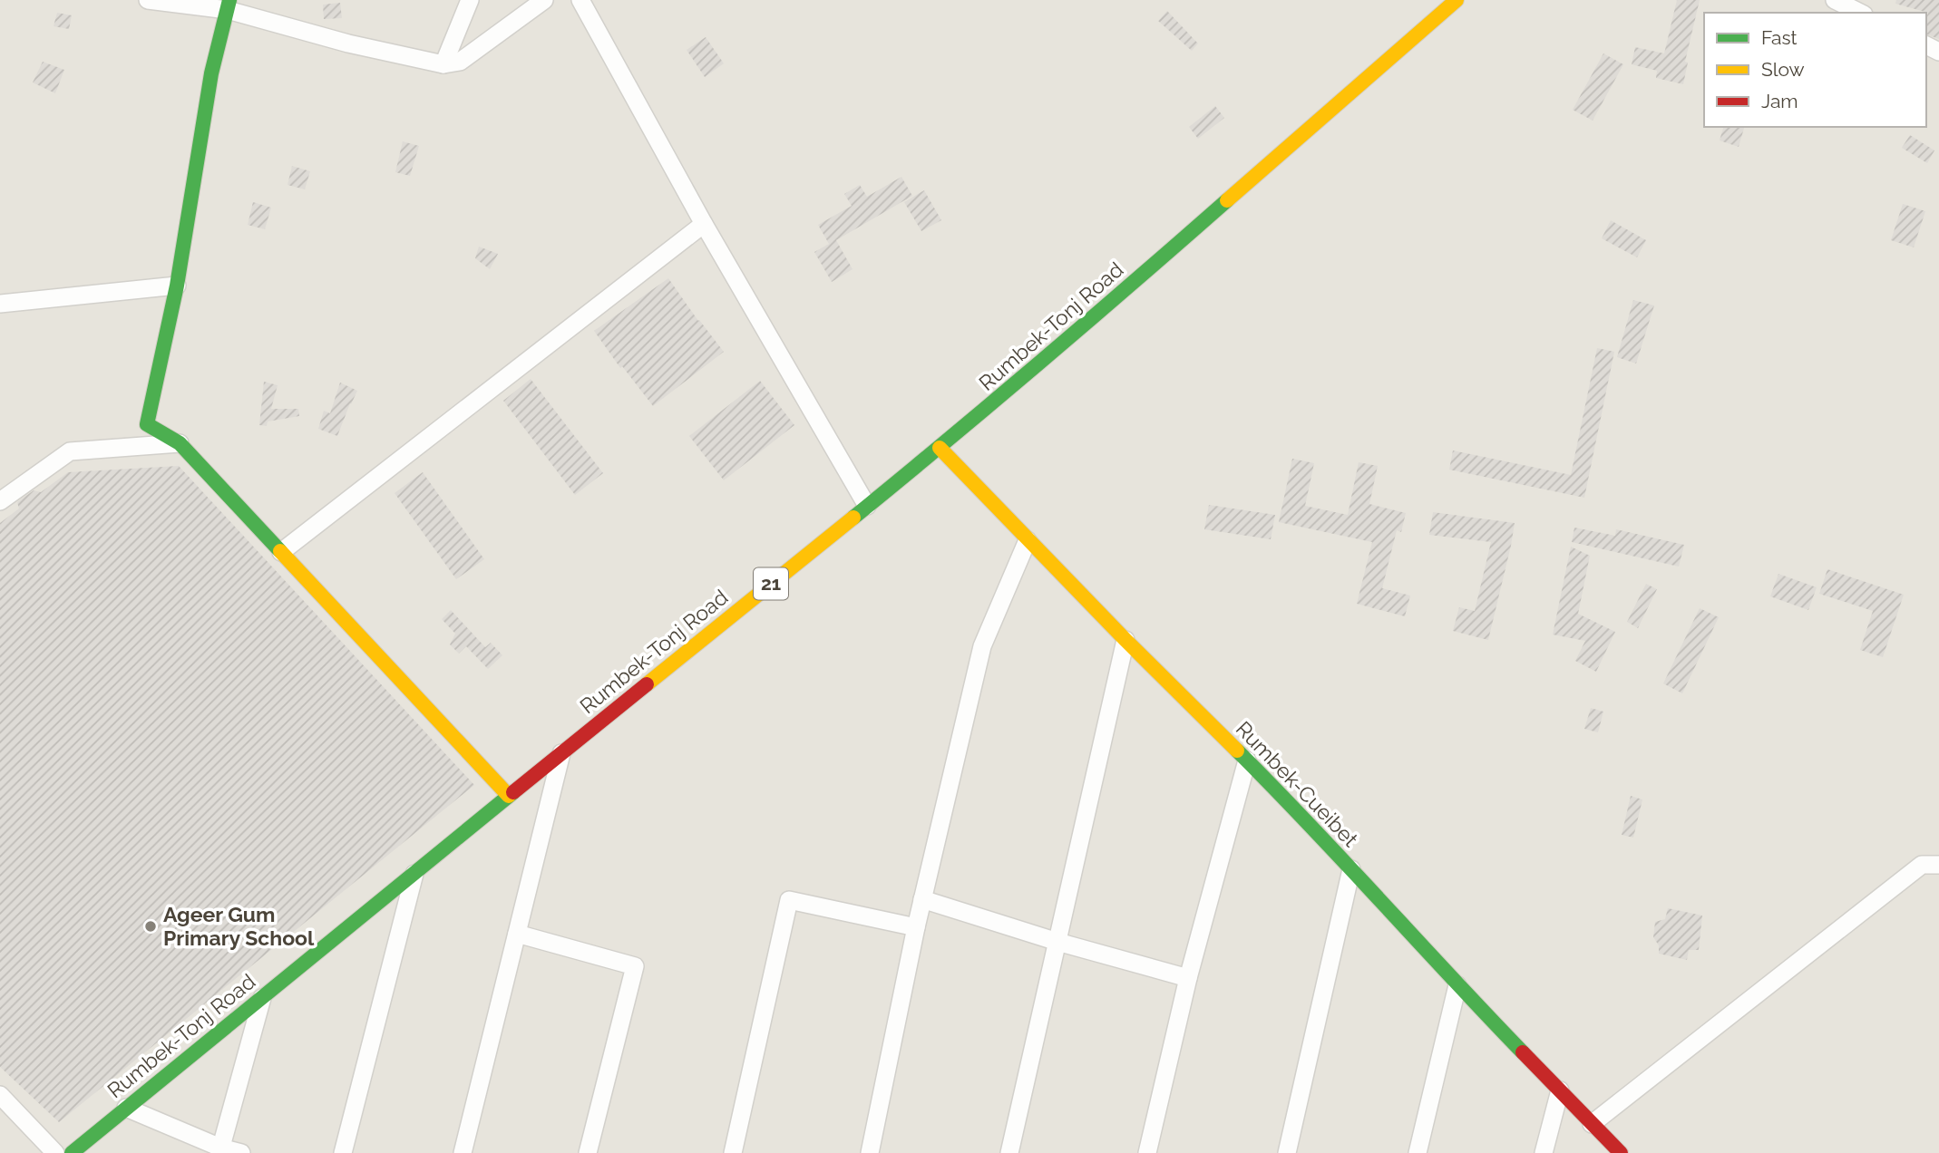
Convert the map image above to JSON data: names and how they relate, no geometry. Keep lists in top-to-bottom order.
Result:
{
  "streets": {
    "street": ["Rumbek-Tonj Road", "21", "Rumbek-Cueibet"]
  },
  "crossings": [
    ["Rumbek-Tonj Road", "Rumbek-Cueibet"]
  ],
  "places": ["Ageer Gum Primary School"],
  "legend": ["Fast", "Slow", "Jam"]
}
